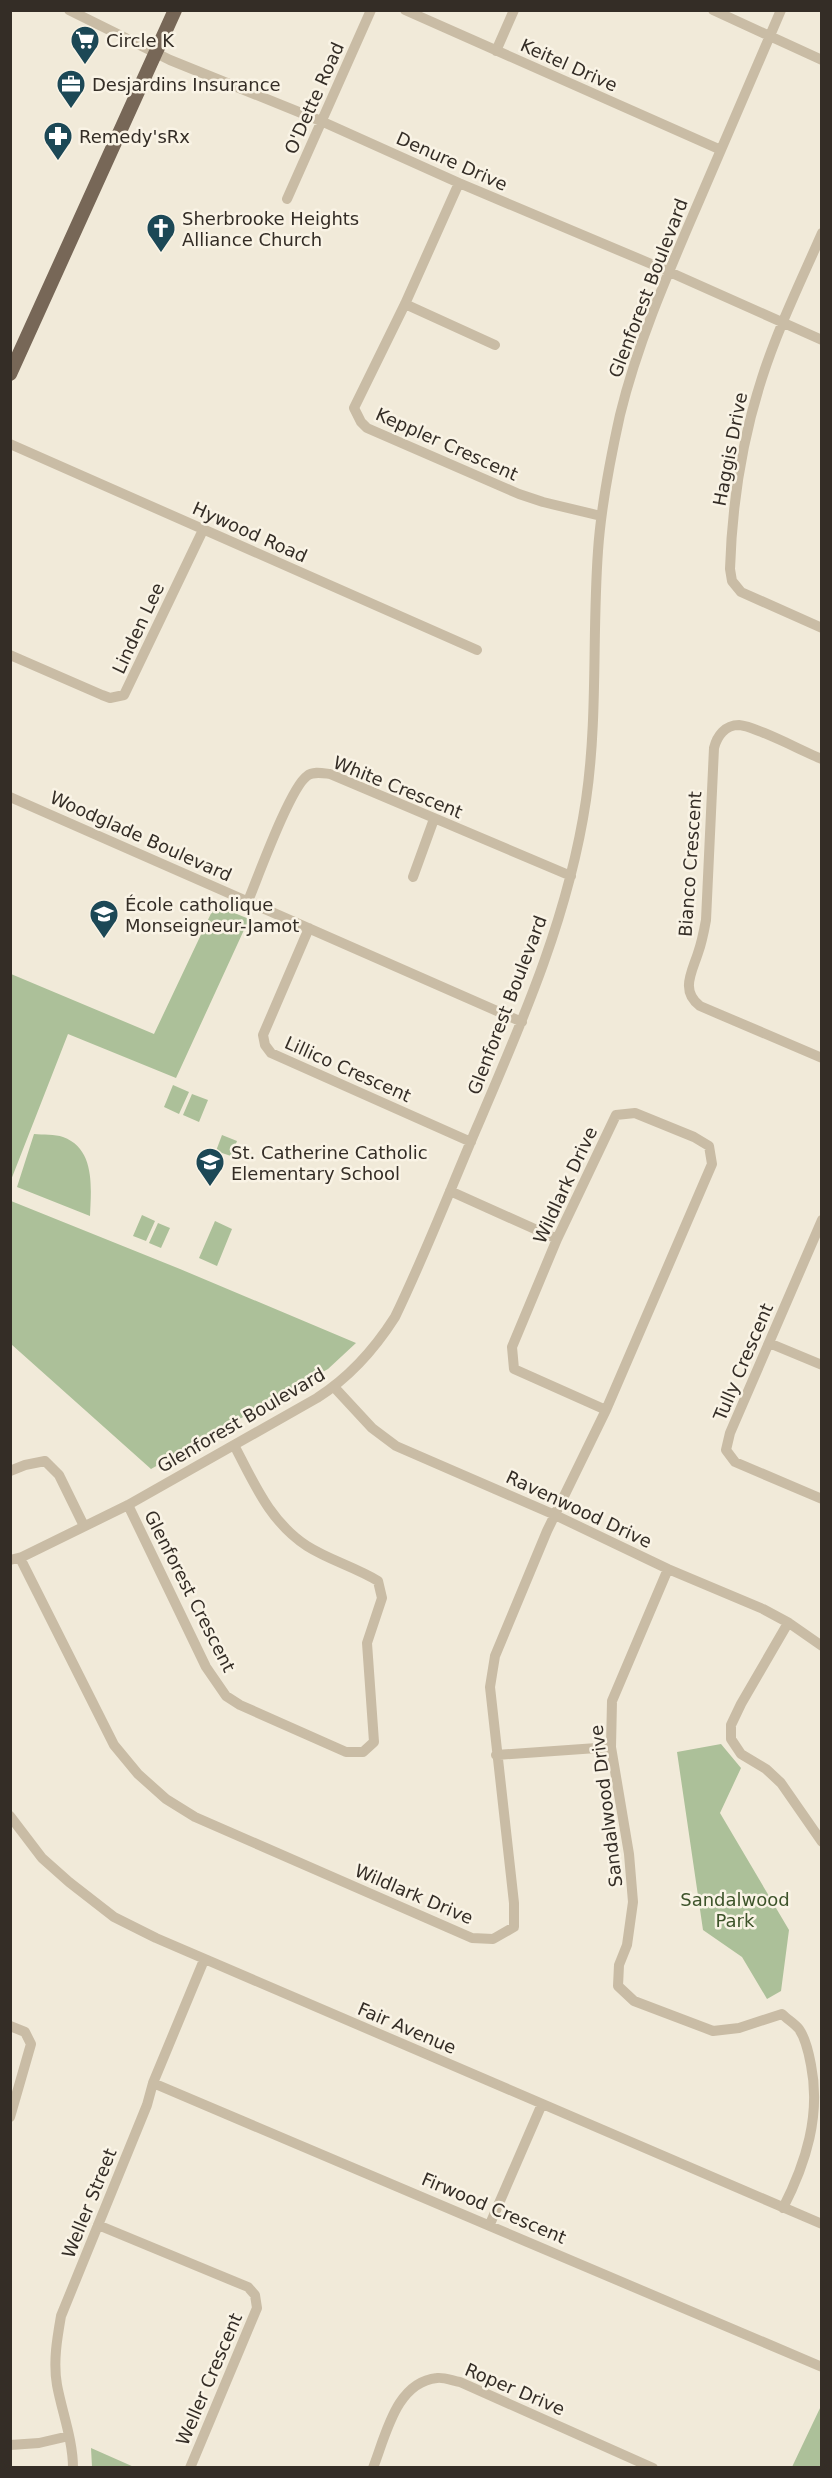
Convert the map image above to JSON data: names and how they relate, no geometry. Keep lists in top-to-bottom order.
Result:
{
  "streets": {
    "street": [
      "Keitel Drive",
      "O'Dette Road",
      "Denure Drive",
      "Glenforest Boulevard",
      "Keppler Crescent",
      "Haggis Drive",
      "Hywood Road",
      "Linden Lee",
      "White Crescent",
      "Woodglade Boulevard",
      "Bianco Crescent",
      "Lillico Crescent",
      "Wildlark Drive",
      "Tully Crescent",
      "Ravenwood Drive",
      "Glenforest Crescent",
      "Sandalwood Drive",
      "Fair Avenue",
      "Weller Street",
      "Firwood Crescent",
      "Weller Crescent",
      "Roper Drive"
    ]
  },
  "crossings": [
    ["Keitel Drive", "Glenforest Boulevard"],
    ["O'Dette Road", "Denure Drive"],
    ["Denure Drive", "Glenforest Boulevard"],
    ["Denure Drive", "Keppler Crescent"],
    ["Denure Drive", "Haggis Drive"],
    ["Glenforest Boulevard", "Keppler Crescent"],
    ["Glenforest Boulevard", "White Crescent"],
    ["Glenforest Boulevard", "Woodglade Boulevard"],
    ["Glenforest Boulevard", "Lillico Crescent"],
    ["Glenforest Boulevard", "Wildlark Drive"],
    ["Glenforest Boulevard", "Ravenwood Drive"],
    ["Glenforest Boulevard", "Glenforest Crescent"],
    ["Hywood Road", "Linden Lee"],
    ["White Crescent", "Woodglade Boulevard"],
    ["Woodglade Boulevard", "Lillico Crescent"],
    ["Wildlark Drive", "Ravenwood Drive"],
    ["Ravenwood Drive", "Sandalwood Drive"],
    ["Sandalwood Drive", "Fair Avenue"],
    ["Fair Avenue", "Weller Street"],
    ["Weller Street", "Firwood Crescent"],
    ["Weller Street", "Weller Crescent"]
  ],
  "parks": ["Sandalwood Park"],
  "places": {
    "supermarket": ["Circle K"],
    "office": ["Desjardins Insurance"],
    "pharmacy": ["Remedy'sRx"],
    "church": ["Sherbrooke Heights Alliance Church"],
    "school or university": ["École catholique Monseigneur-Jamot", "St. Catherine Catholic Elementary School"]
  }
}
